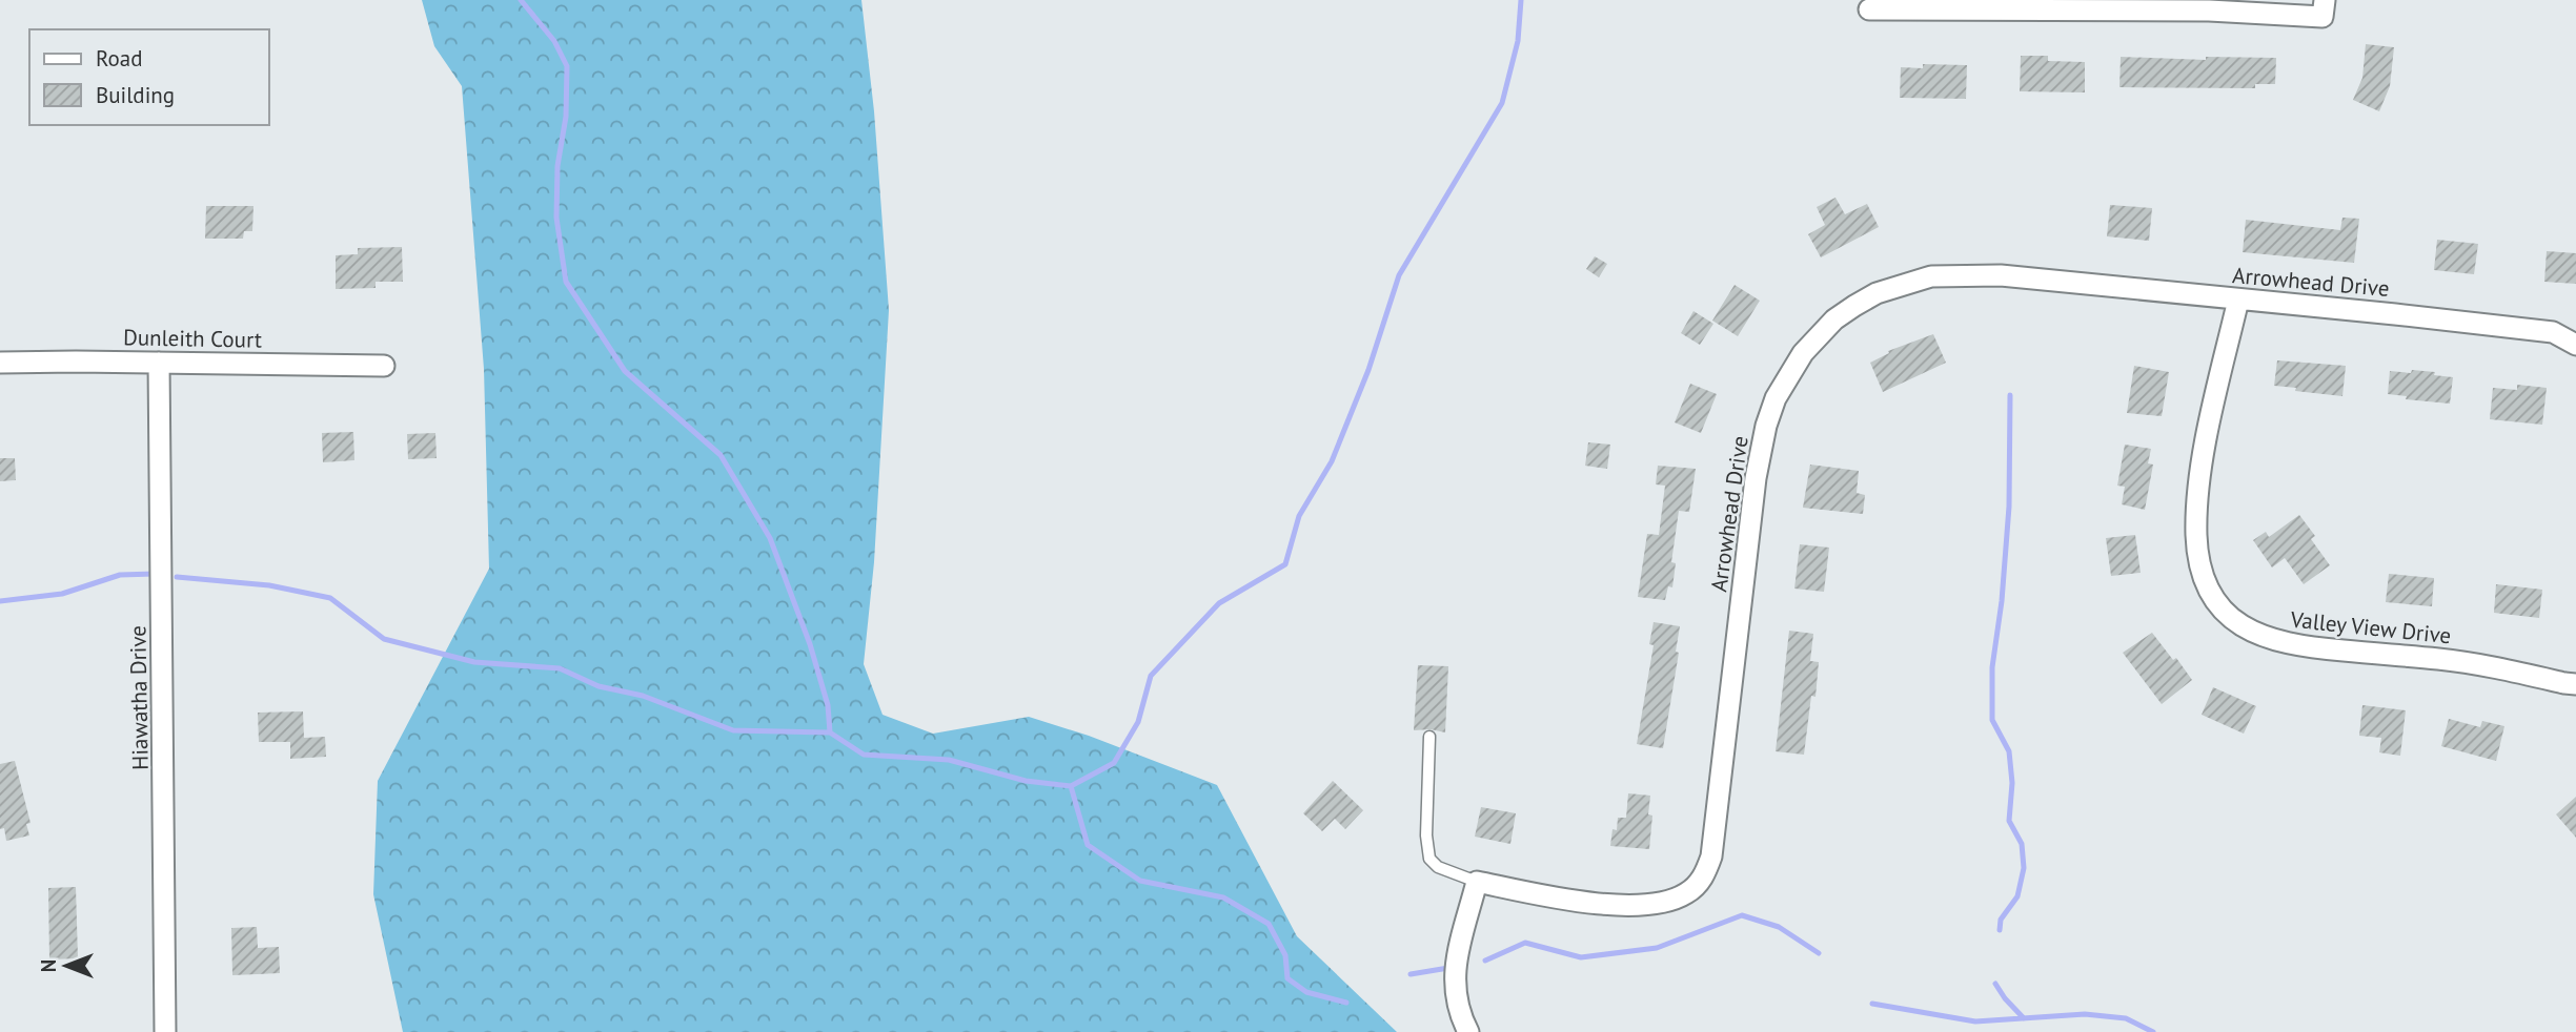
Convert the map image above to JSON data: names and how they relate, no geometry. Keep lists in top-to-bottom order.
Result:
{
  "streets": {
    "street": [
      "Arrowhead Drive",
      "Dunleith Court",
      "Valley View Drive",
      "Hiawatha Drive"
    ]
  },
  "crossings": [
    ["Arrowhead Drive", "Valley View Drive"],
    ["Dunleith Court", "Hiawatha Drive"]
  ],
  "legend": ["Road", "Building"],
  "north": "left"
}
